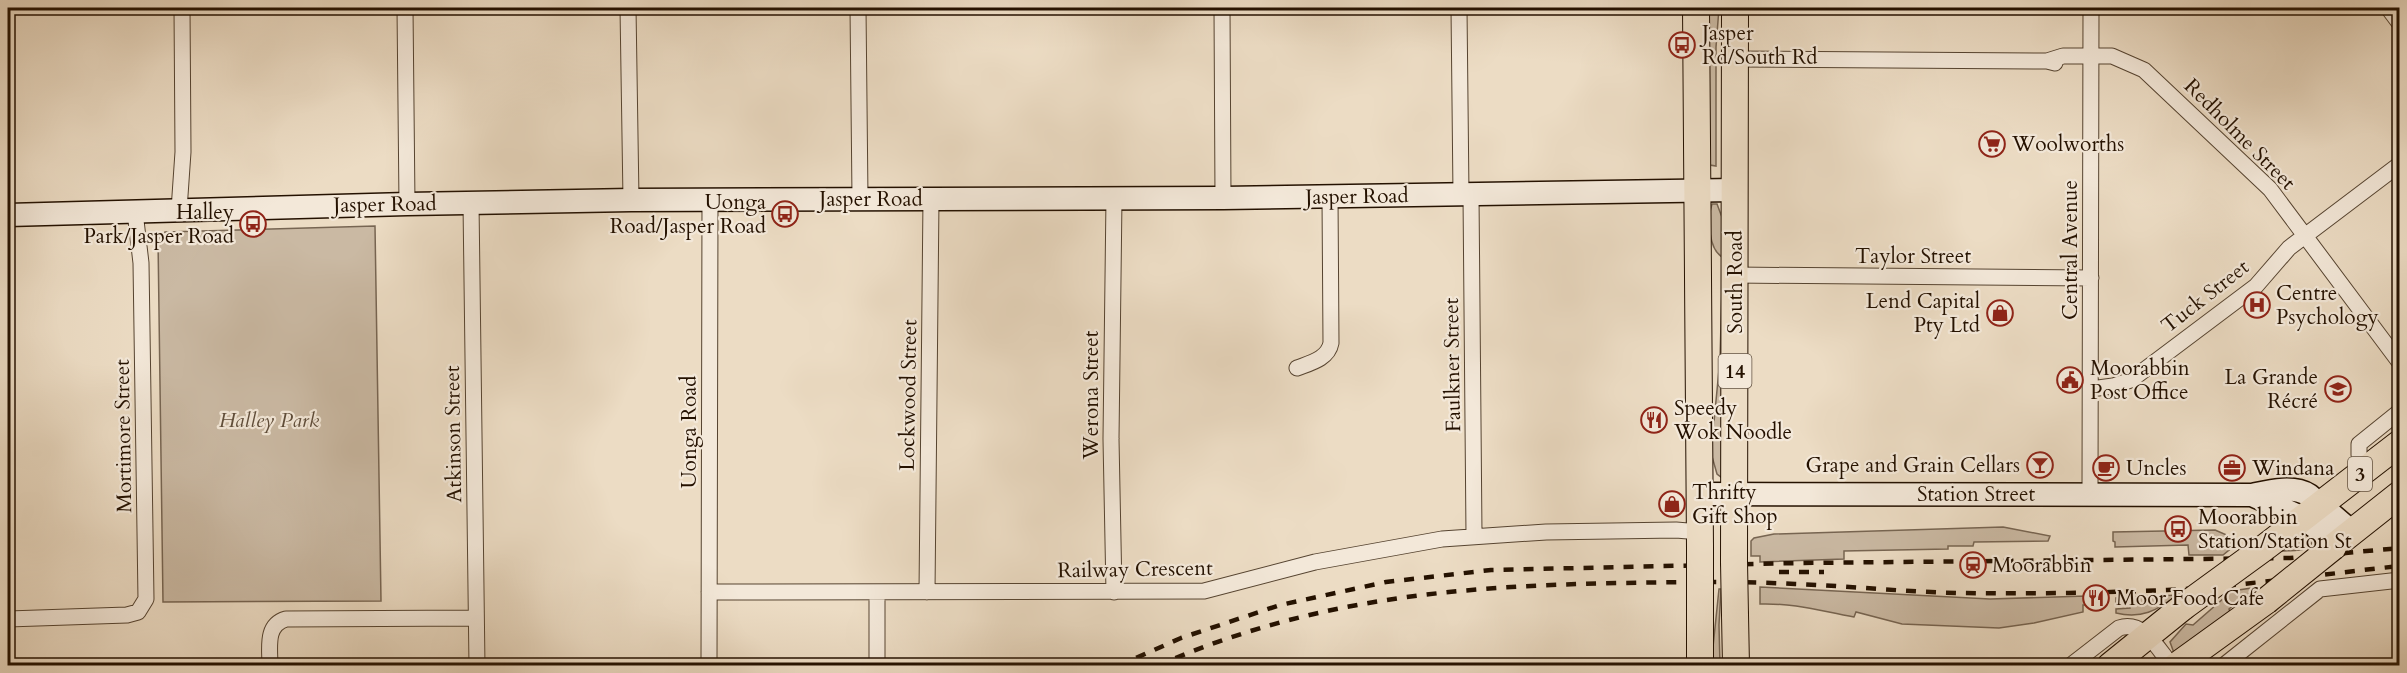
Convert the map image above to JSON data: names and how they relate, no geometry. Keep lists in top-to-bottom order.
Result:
{
  "streets": {
    "highway": ["South Road", "14", "3"],
    "main road": ["Jasper Road", "Station Street"],
    "street": [
      "Redholme Street",
      "Central Avenue",
      "Taylor Street",
      "Tuck Street",
      "Faulkner Street",
      "Lockwood Street",
      "Werona Street",
      "Uonga Road",
      "Atkinson Street",
      "Mortimore Street",
      "Railway Crescent"
    ]
  },
  "crossings": [
    ["Redholme Street", "Central Avenue"],
    ["Redholme Street", "South Road"],
    ["Redholme Street", "Tuck Street"],
    ["Jasper Road", "South Road"],
    ["Jasper Road", "Faulkner Street"],
    ["Jasper Road", "Lockwood Street"],
    ["Jasper Road", "Werona Street"],
    ["Jasper Road", "Uonga Road"],
    ["Jasper Road", "Atkinson Street"],
    ["Jasper Road", "Mortimore Street"],
    ["Central Avenue", "Taylor Street"],
    ["Central Avenue", "Tuck Street"],
    ["Central Avenue", "Station Street"],
    ["Taylor Street", "South Road"],
    ["South Road", "Station Street"],
    ["South Road", "Railway Crescent"],
    ["Faulkner Street", "Railway Crescent"],
    ["Lockwood Street", "Railway Crescent"],
    ["Werona Street", "Railway Crescent"],
    ["Uonga Road", "Railway Crescent"],
    ["3", "Station Street"]
  ],
  "parks": ["Halley Park"],
  "places": {
    "bus stop": [
      "Jasper Rd/South Rd",
      "Uonga Road/Jasper Road",
      "Halley Park/Jasper Road",
      "Moorabbin Station/Station St"
    ],
    "supermarket": ["Woolworths"],
    "hospital": ["Centre Psychology"],
    "shop": ["Lend Capital Pty Ltd", "Thrifty Gift Shop"],
    "public building": ["Moorabbin Post Office"],
    "school or university": ["La Grande Récré"],
    "restaurant": ["Speedy Wok Noodle", "Moor Food Cafe"],
    "bar": ["Grape and Grain Cellars"],
    "cafe": ["Uncles"],
    "office": ["Windana"],
    "station": ["Moorabbin"]
  }
}
